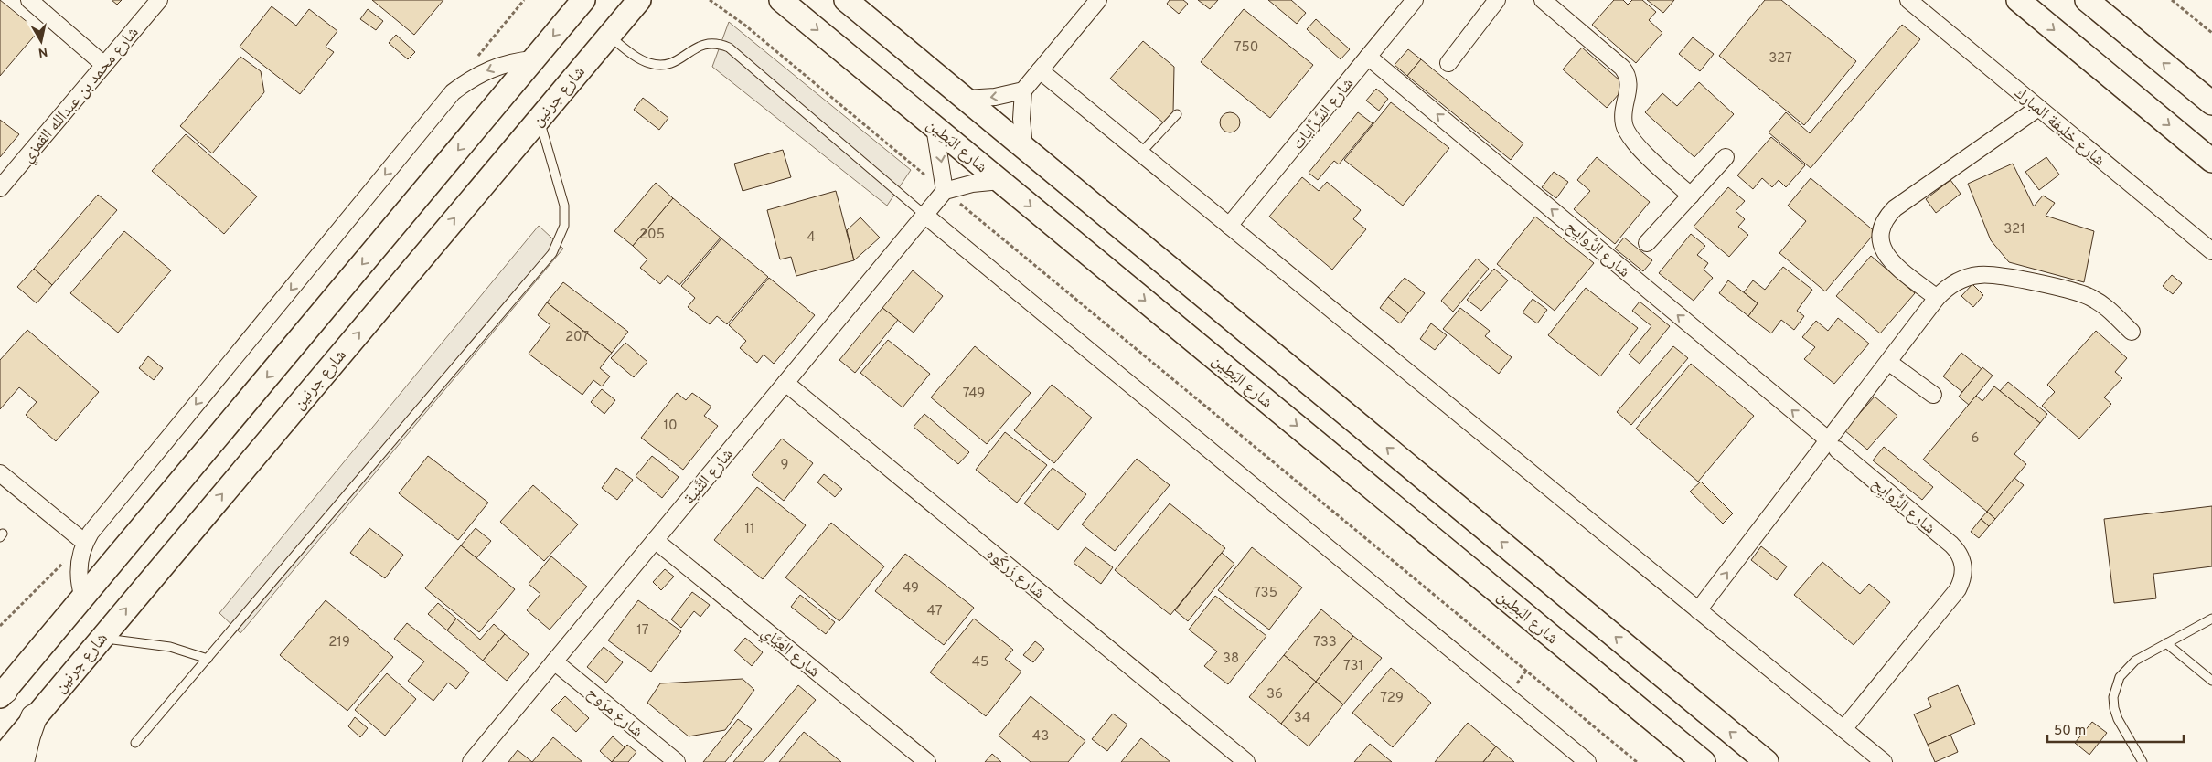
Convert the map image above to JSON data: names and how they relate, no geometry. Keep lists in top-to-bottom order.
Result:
{
  "streets": {
    "main road": ["شارع جرنين", "شارع البَطِين"],
    "street": [
      "شارع محمد بن عبدالله القمزي",
      "شارع السَّرَّايات",
      "شارع خليفة المبارك",
      "شارع الرُّوايِح",
      "شارع الثَّنية",
      "شارع زَركُوه",
      "شارع العَيَّاي",
      "شارع مرَوح"
    ]
  },
  "crossings": [
    ["شارع السَّرَّايات", "شارع الرُّوايِح"],
    ["شارع الثَّنية", "شارع زَركُوه"],
    ["شارع الثَّنية", "شارع العَيَّاي"],
    ["شارع الثَّنية", "شارع مرَوح"]
  ],
  "one_way": ["شارع الرُّوايِح"],
  "house_numbers": [
    "750",
    "327",
    "321",
    "205",
    "4",
    "207",
    "749",
    "10",
    "6",
    "9",
    "11",
    "49",
    "735",
    "47",
    "17",
    "219",
    "733",
    "38",
    "45",
    "731",
    "36",
    "729",
    "34",
    "43"
  ],
  "scale_bar": "50 m",
  "north": "bottom"
}
